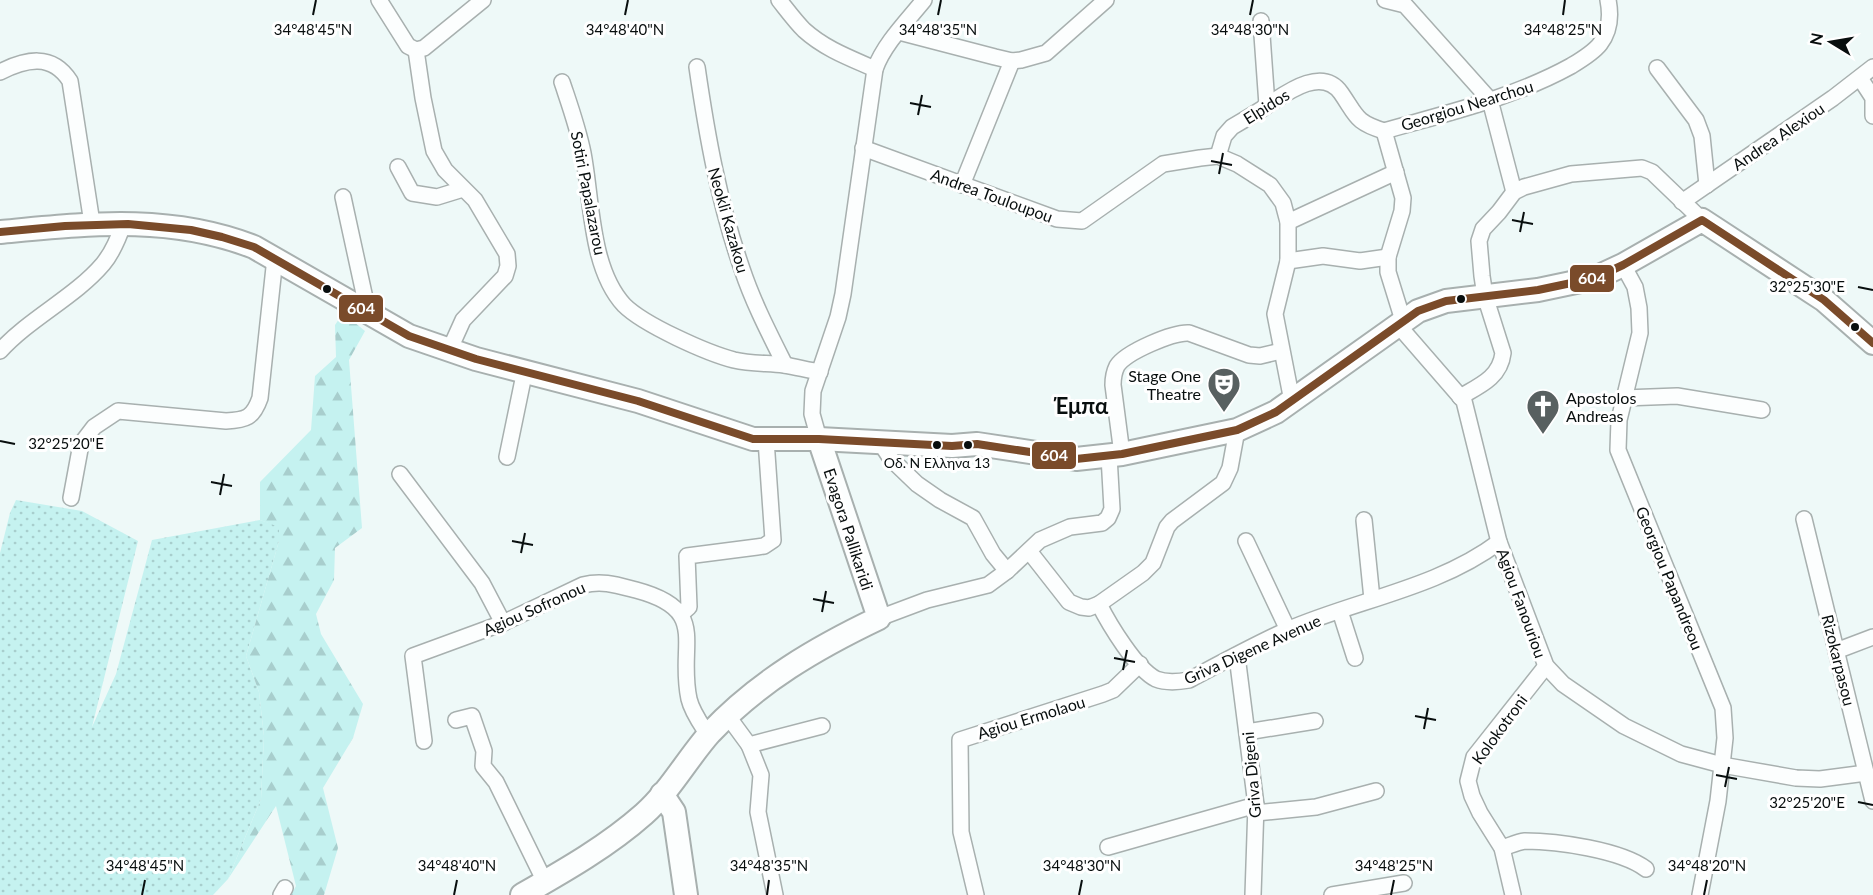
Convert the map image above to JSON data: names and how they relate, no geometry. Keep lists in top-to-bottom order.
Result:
{
  "streets": {
    "street": [
      "Georgiou Nearchou",
      "Elpidos",
      "Andrea Alexiou",
      "Sotiri Papalazarou",
      "Andrea Touloupou",
      "Neokli Kazakou",
      "Evagora Pallikaridi",
      "Georgiou Papandreou",
      "Agiou Fanouriou",
      "Agiou Sofronou",
      "Griva Digene Avenue",
      "Rizokarpasou",
      "Agiou Ermolaou",
      "Kolokotroni",
      "Griva Digeni"
    ]
  },
  "crossings": [
    ["Georgiou Nearchou", "Elpidos"],
    ["Elpidos", "Andrea Touloupou"],
    ["Sotiri Papalazarou", "Neokli Kazakou"],
    ["Georgiou Papandreou", "Agiou Fanouriou"],
    ["Agiou Fanouriou", "Griva Digene Avenue"],
    ["Agiou Fanouriou", "Rizokarpasou"],
    ["Agiou Fanouriou", "Kolokotroni"],
    ["Griva Digene Avenue", "Agiou Ermolaou"],
    ["Griva Digene Avenue", "Griva Digeni"]
  ],
  "districts": ["Έμπα"],
  "places": {
    "theatre": ["Stage One Theatre"],
    "church": ["Apostolos Andreas"],
    "other": ["Οδ. Ν Ελληνα 13"]
  },
  "lines": ["transit line 604"],
  "north": "left",
  "coordinates": [
    "34°48'45\"N",
    "34°48'40\"N",
    "34°48'35\"N",
    "34°48'30\"N",
    "34°48'25\"N",
    "32°25'30\"E",
    "32°25'20\"E",
    "34°48'20\"N"
  ]
}
